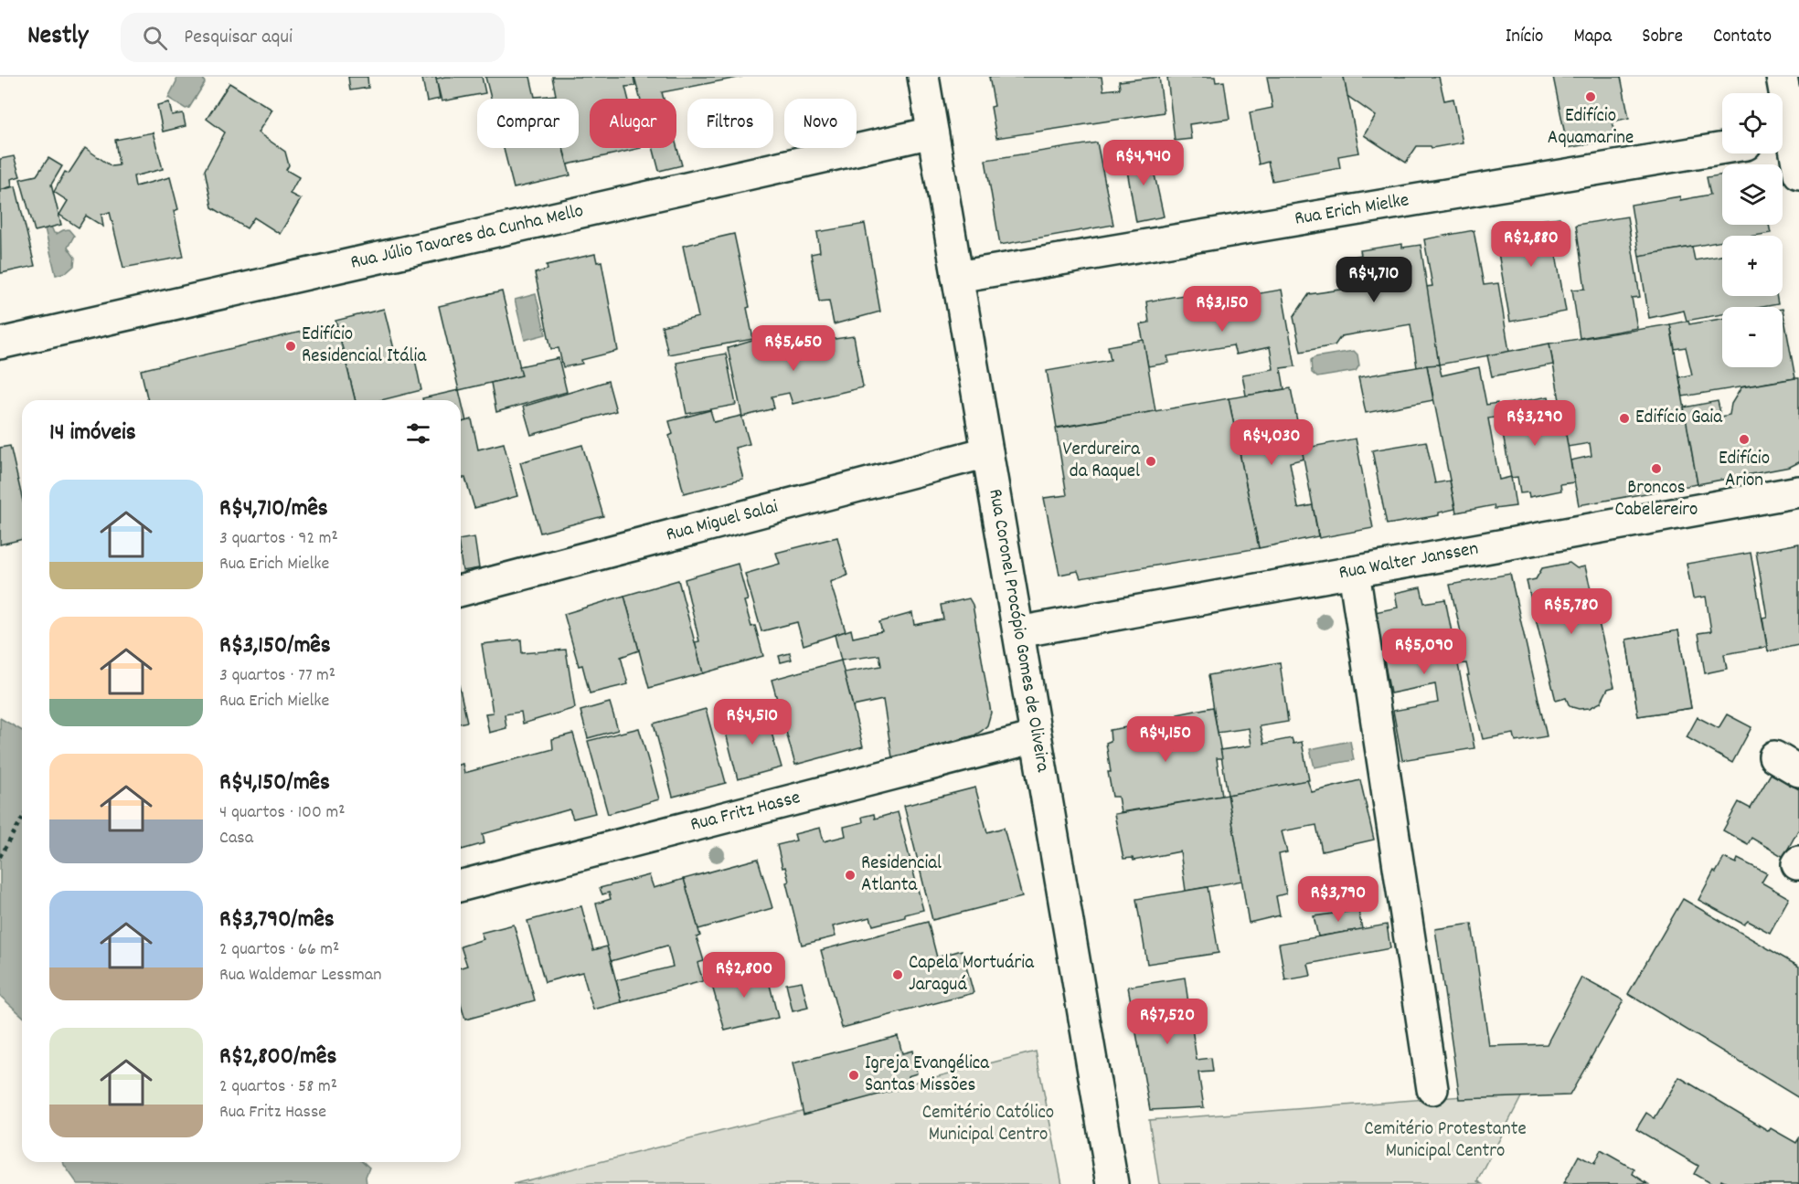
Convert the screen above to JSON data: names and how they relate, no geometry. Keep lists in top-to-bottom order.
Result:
{
  "streets": {
    "street": [
      "Rua Erich Mielke",
      "Rua Júlio Tavares da Cunha Mello",
      "Rua Miguel Salai",
      "Rua Walter Janssen",
      "Rua Coronel Procópio Gomes de Oliveira",
      "Rua Fritz Hasse"
    ]
  },
  "crossings": [
    ["Rua Erich Mielke", "Rua Coronel Procópio Gomes de Oliveira"],
    ["Rua Júlio Tavares da Cunha Mello", "Rua Coronel Procópio Gomes de Oliveira"],
    ["Rua Miguel Salai", "Rua Coronel Procópio Gomes de Oliveira"],
    ["Rua Walter Janssen", "Rua Coronel Procópio Gomes de Oliveira"],
    ["Rua Coronel Procópio Gomes de Oliveira", "Rua Fritz Hasse"]
  ],
  "parks": ["Cemitério Católico Municipal Centro", "Cemitério Protestante Municipal Centro"],
  "places": [
    "Edifício Aquamarine",
    "Edifício Residencial Itália",
    "Edifício Gaia",
    "Edifício Arion",
    "Verdureira da Raquel",
    "Broncos Cabelereiro",
    "Residencial Atlanta",
    "Capela Mortuária Jaraguá",
    "Igreja Evangélica Santas Missões"
  ],
  "page": {
    "header": "Nestly",
    "search": "Pesquisar aqui",
    "nav": [
      "Início",
      "Mapa",
      "Sobre",
      "Contato"
    ],
    "map_buttons": ["+", "−"],
    "chip": [
      "Comprar",
      "Alugar",
      "Filtros",
      "Novo"
    ],
    "price": [
      "R$4,940",
      "R$2,880",
      "R$4,710",
      "R$3,150",
      "R$5,650",
      "R$3,290",
      "R$4,030",
      "R$5,780",
      "R$5,090",
      "R$4,510",
      "R$4,150",
      "R$3,790",
      "R$2,800",
      "R$7,520"
    ],
    "heading": "14 imóveis",
    "list": [
      {
        "name": "R$4,710/mês",
        "note": "3 quartos · 92 m² · Rua Erich Mielke"
      },
      {
        "name": "R$3,150/mês",
        "note": "3 quartos · 77 m² · Rua Erich Mielke"
      },
      {
        "name": "R$4,150/mês",
        "note": "4 quartos · 100 m² · Casa"
      },
      {
        "name": "R$3,790/mês",
        "note": "2 quartos · 66 m² · Rua Waldemar Lessman"
      },
      {
        "name": "R$2,800/mês",
        "note": "2 quartos · 58 m² · Rua Fritz Hasse"
      }
    ]
  }
}
